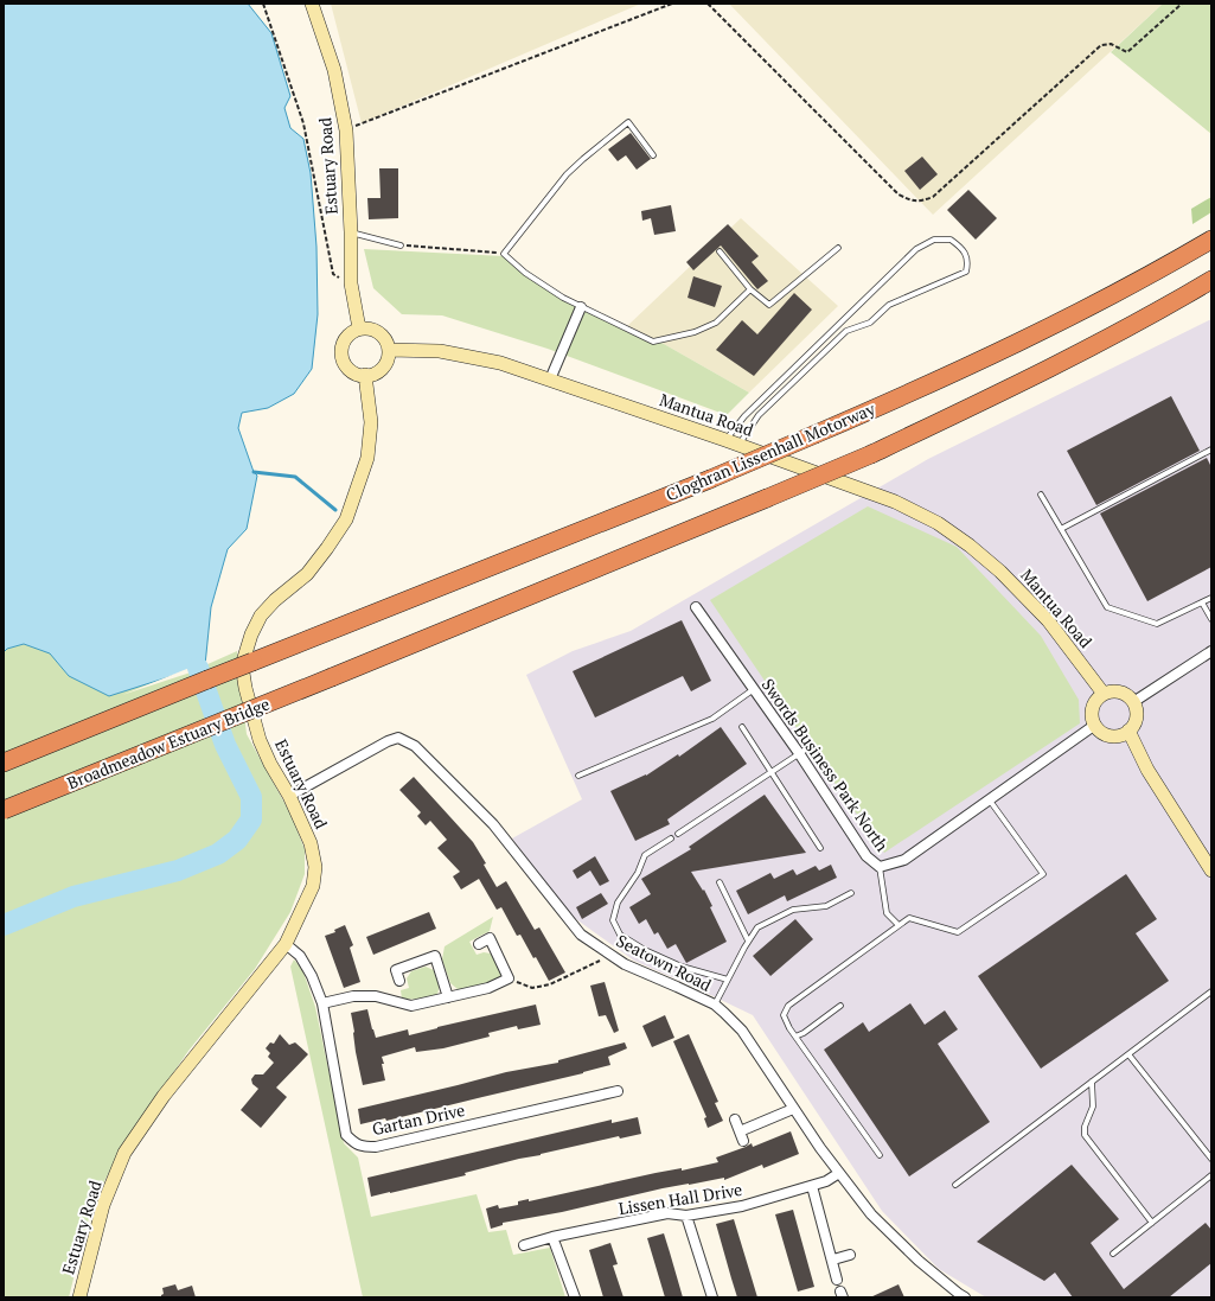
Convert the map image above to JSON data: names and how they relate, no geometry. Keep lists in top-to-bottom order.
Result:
{
  "streets": {
    "highway": ["Cloghran Lissenhall Motorway", "Broadmeadow Estuary Bridge"],
    "street": [
      "Estuary Road",
      "Mantua Road",
      "Swords Business Park North",
      "Seatown Road",
      "Gartan Drive",
      "Lissen Hall Drive"
    ]
  },
  "crossings": [
    ["Estuary Road", "Mantua Road"],
    ["Estuary Road", "Seatown Road"],
    ["Estuary Road", "Gartan Drive"],
    ["Mantua Road", "Swords Business Park North"],
    ["Seatown Road", "Lissen Hall Drive"]
  ]
}
